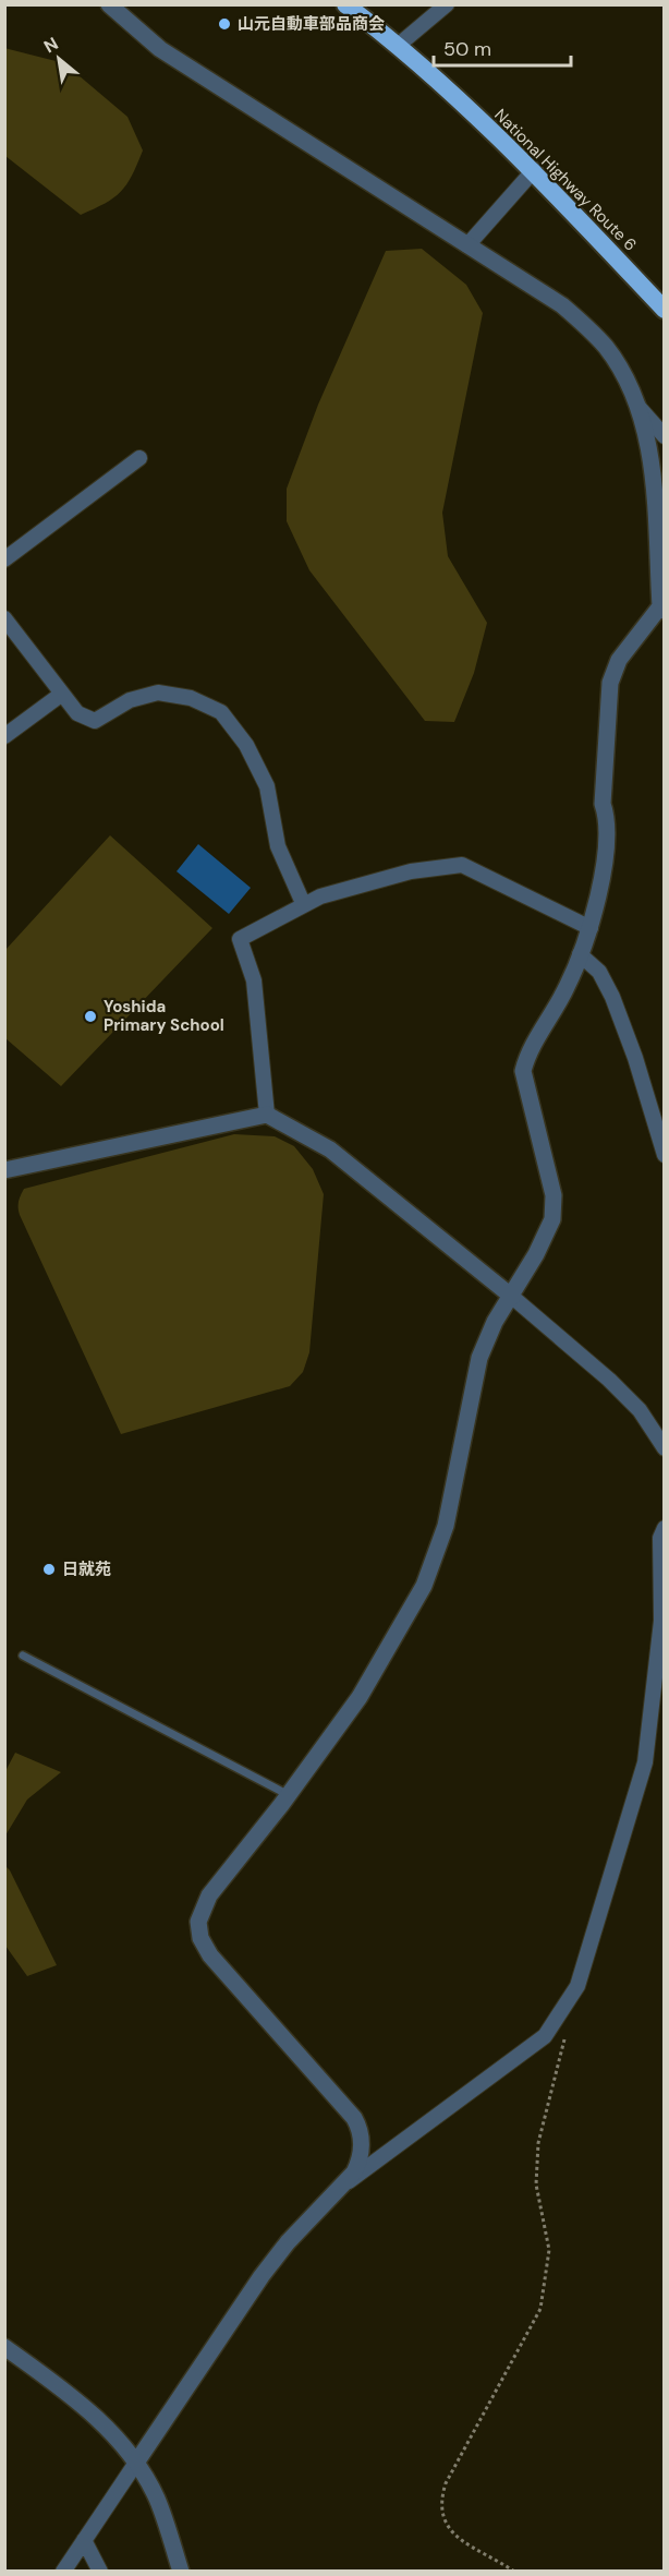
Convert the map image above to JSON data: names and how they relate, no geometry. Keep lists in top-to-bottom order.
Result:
{
  "streets": {
    "highway": ["National Highway Route 6"]
  },
  "places": ["山元自動車部品商会", "Yoshida Primary School", "日就苑"],
  "scale_bar": "50 m",
  "north": "top left"
}
